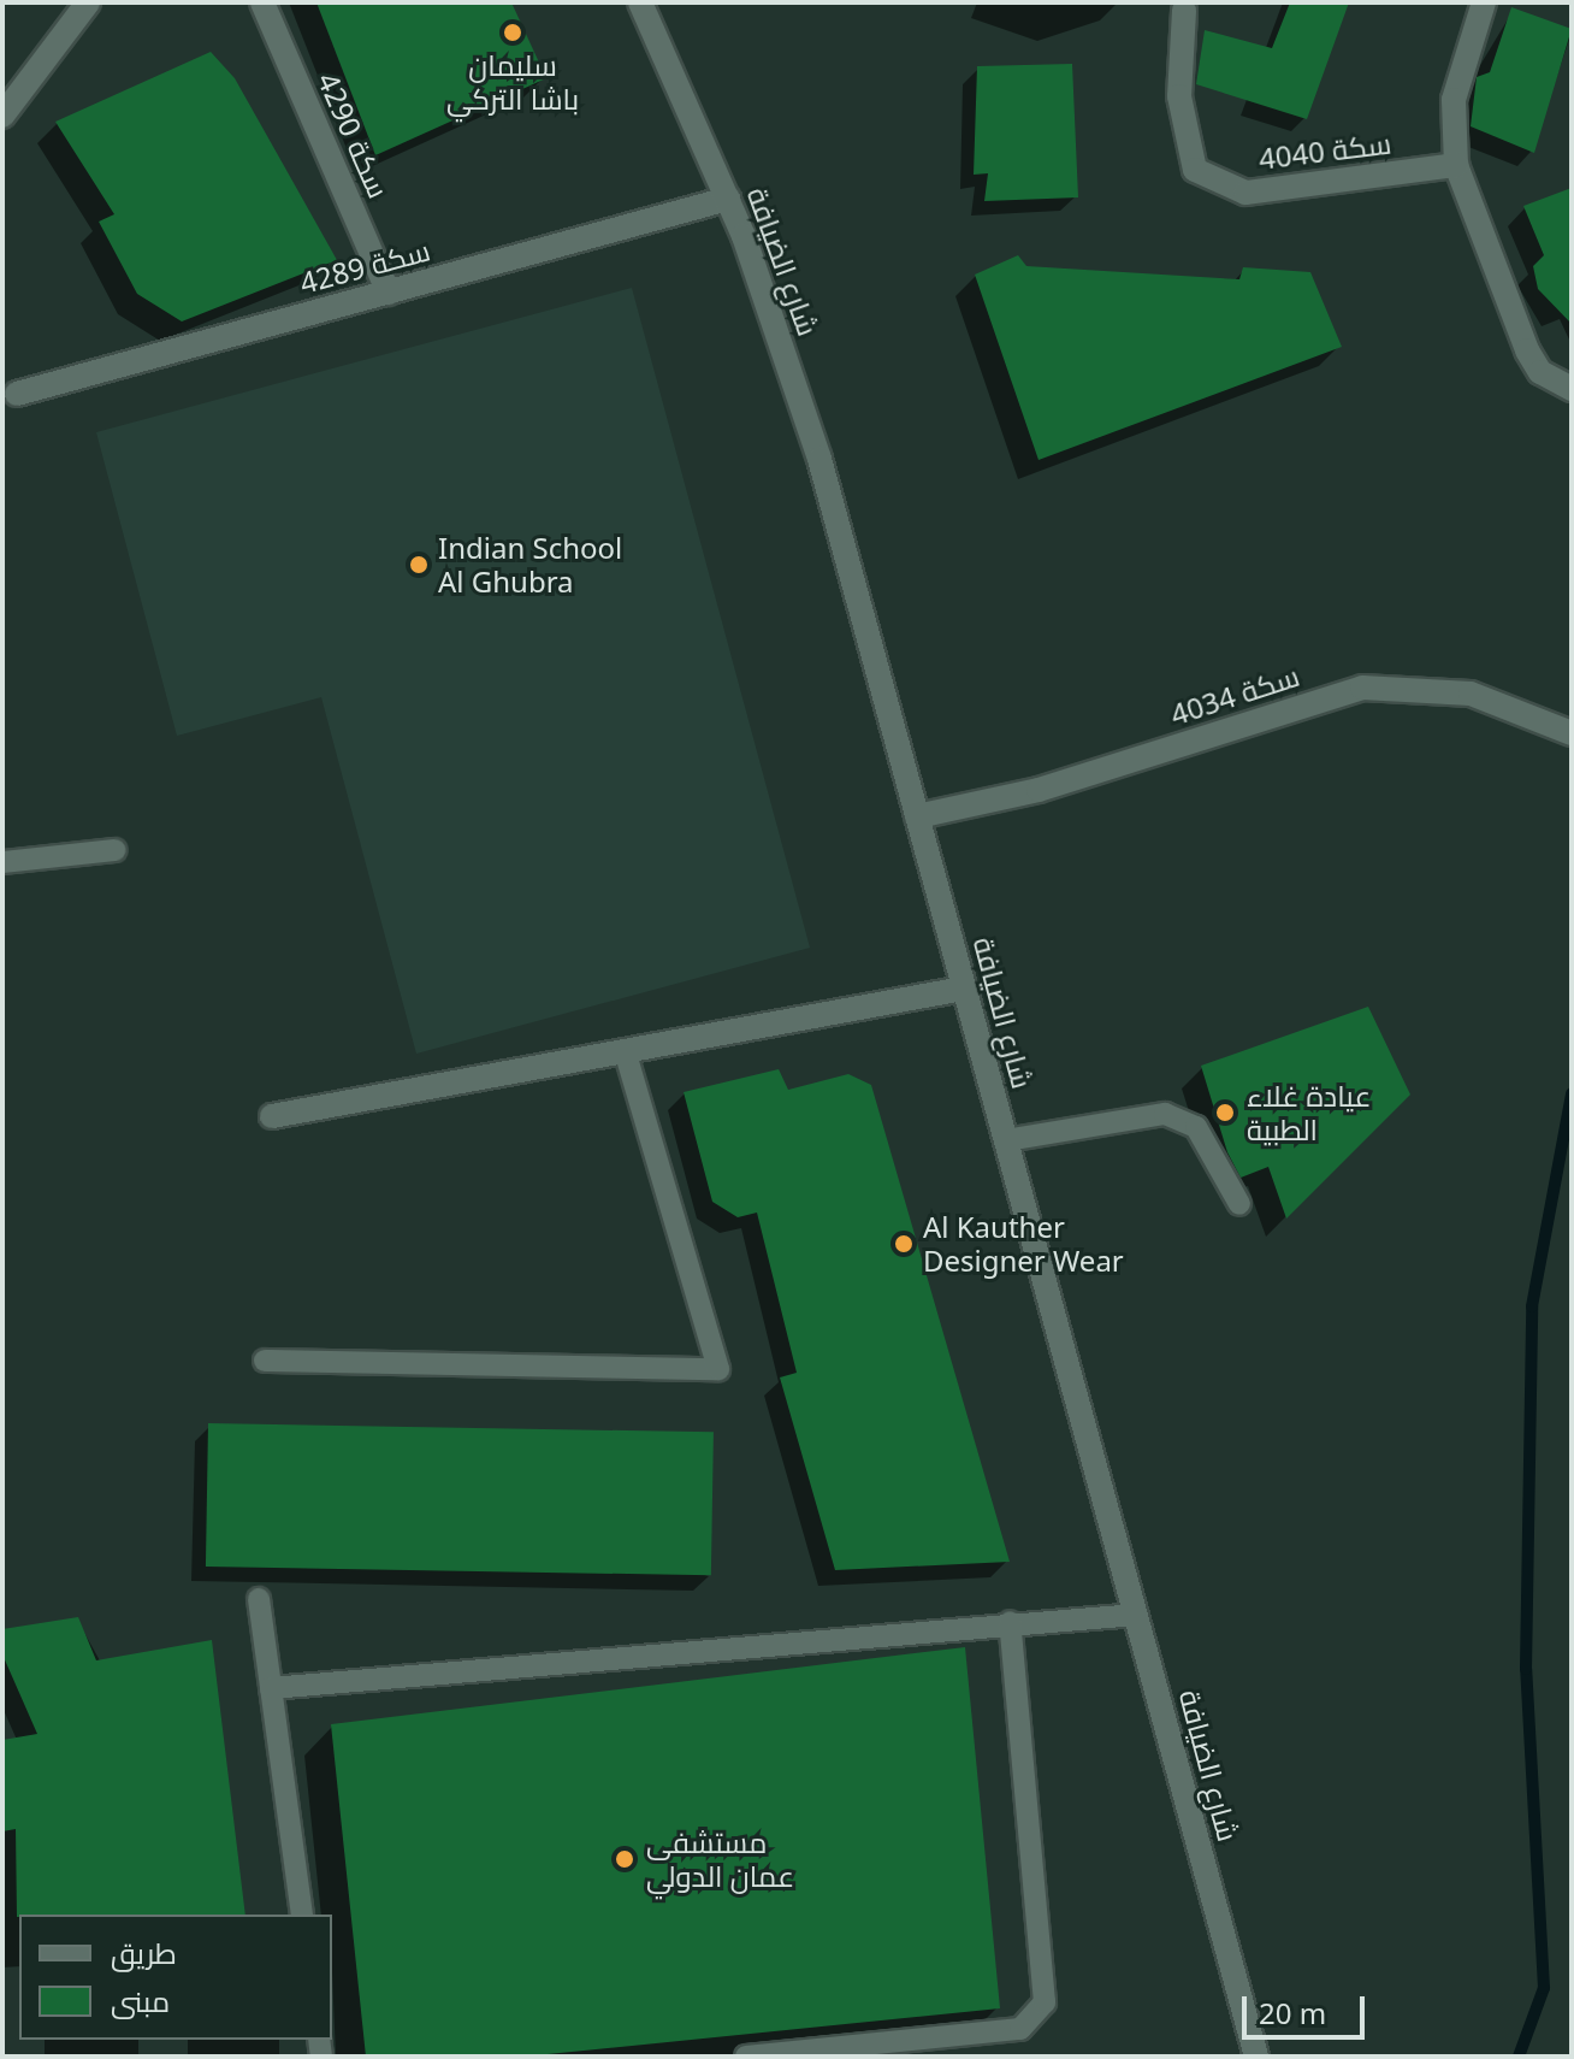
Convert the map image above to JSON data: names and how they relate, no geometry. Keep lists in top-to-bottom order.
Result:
{
  "streets": {
    "street": [
      "سكة 4290",
      "سكة 4040",
      "شارع الضيافة",
      "سكة 4289",
      "سكة 4034"
    ]
  },
  "crossings": [
    ["سكة 4290", "سكة 4289"],
    ["شارع الضيافة", "سكة 4289"],
    ["شارع الضيافة", "سكة 4034"]
  ],
  "places": [
    "سليمان باشا التركي",
    "Indian School Al Ghubra",
    "عيادة غلاء الطبية",
    "Al Kauther Designer Wear",
    "مستشفى عمان الدولي"
  ],
  "legend": ["طريق", "مبنى"],
  "scale_bar": "20 m"
}
